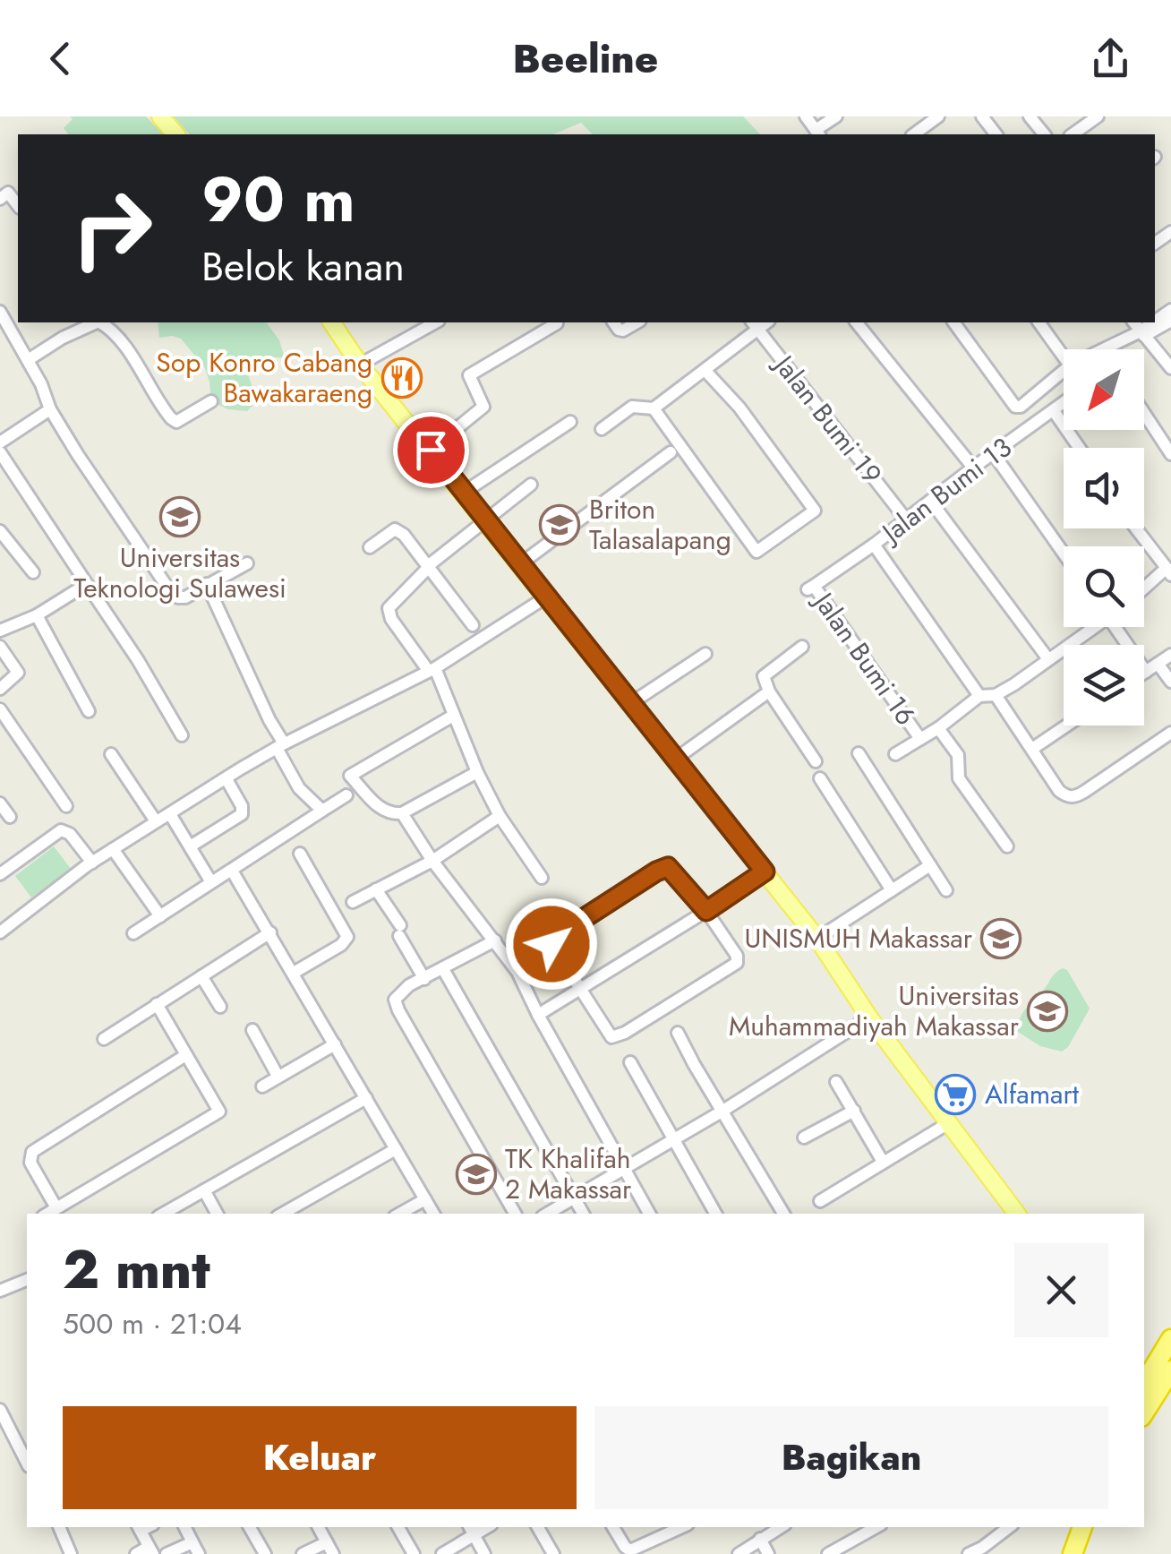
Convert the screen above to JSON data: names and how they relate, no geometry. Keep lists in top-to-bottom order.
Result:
{
  "streets": {
    "street": ["Jalan Bumi 19", "Jalan Bumi 13", "Jalan Bumi 16"]
  },
  "crossings": [
    ["Jalan Bumi 19", "Jalan Bumi 13"],
    ["Jalan Bumi 13", "Jalan Bumi 16"]
  ],
  "places": {
    "restaurant": ["Sop Konro Cabang Bawakaraeng"],
    "school or university": [
      "Universitas Teknologi Sulawesi",
      "Briton Talasalapang",
      "UNISMUH Makassar",
      "Universitas Muhammadiyah Makassar",
      "TK Khalifah 2 Makassar"
    ],
    "supermarket": ["Alfamart"]
  },
  "north": "bottom left",
  "page": {
    "header": "Beeline",
    "turn": ["90 m", "Belok kanan"],
    "heading": ["2 mnt", "500 m · 21:04"],
    "buttons": ["Keluar", "Bagikan"]
  }
}
